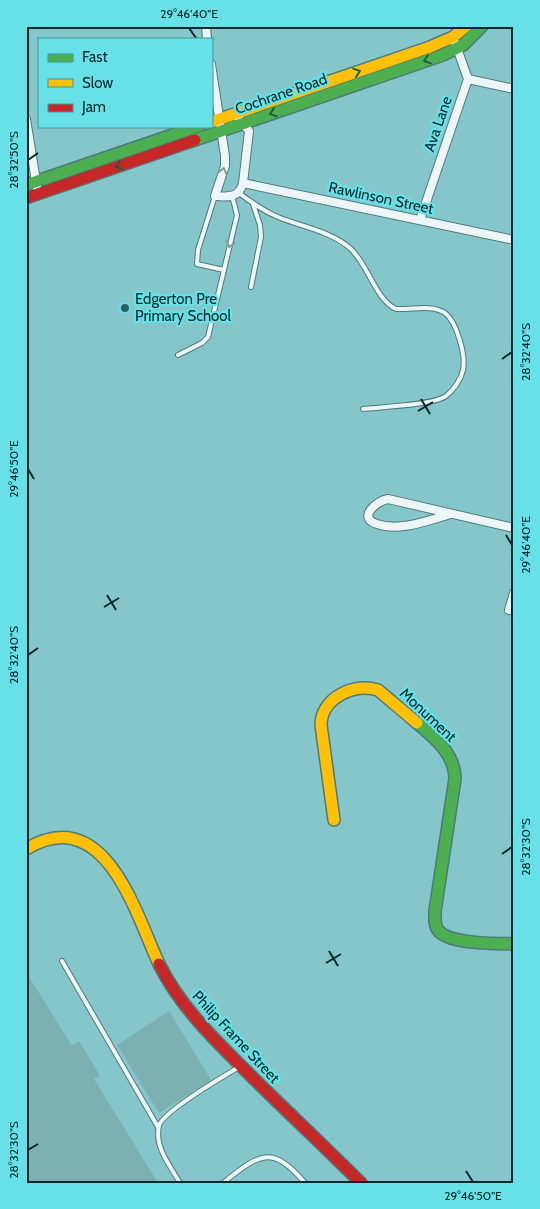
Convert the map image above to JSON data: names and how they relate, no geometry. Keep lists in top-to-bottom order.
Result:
{
  "streets": {
    "street": [
      "Cochrane Road",
      "Ava Lane",
      "Rawlinson Street",
      "Monument",
      "Philip Frame Street"
    ]
  },
  "crossings": [
    ["Ava Lane", "Rawlinson Street"]
  ],
  "places": ["Edgerton Pre Primary School"],
  "legend": ["Fast", "Slow", "Jam"],
  "coordinates": [
    "29°46'40\"E",
    "28°32'50\"S",
    "28°32'40\"S",
    "29°46'50\"E",
    "28°32'30\"S"
  ]
}
